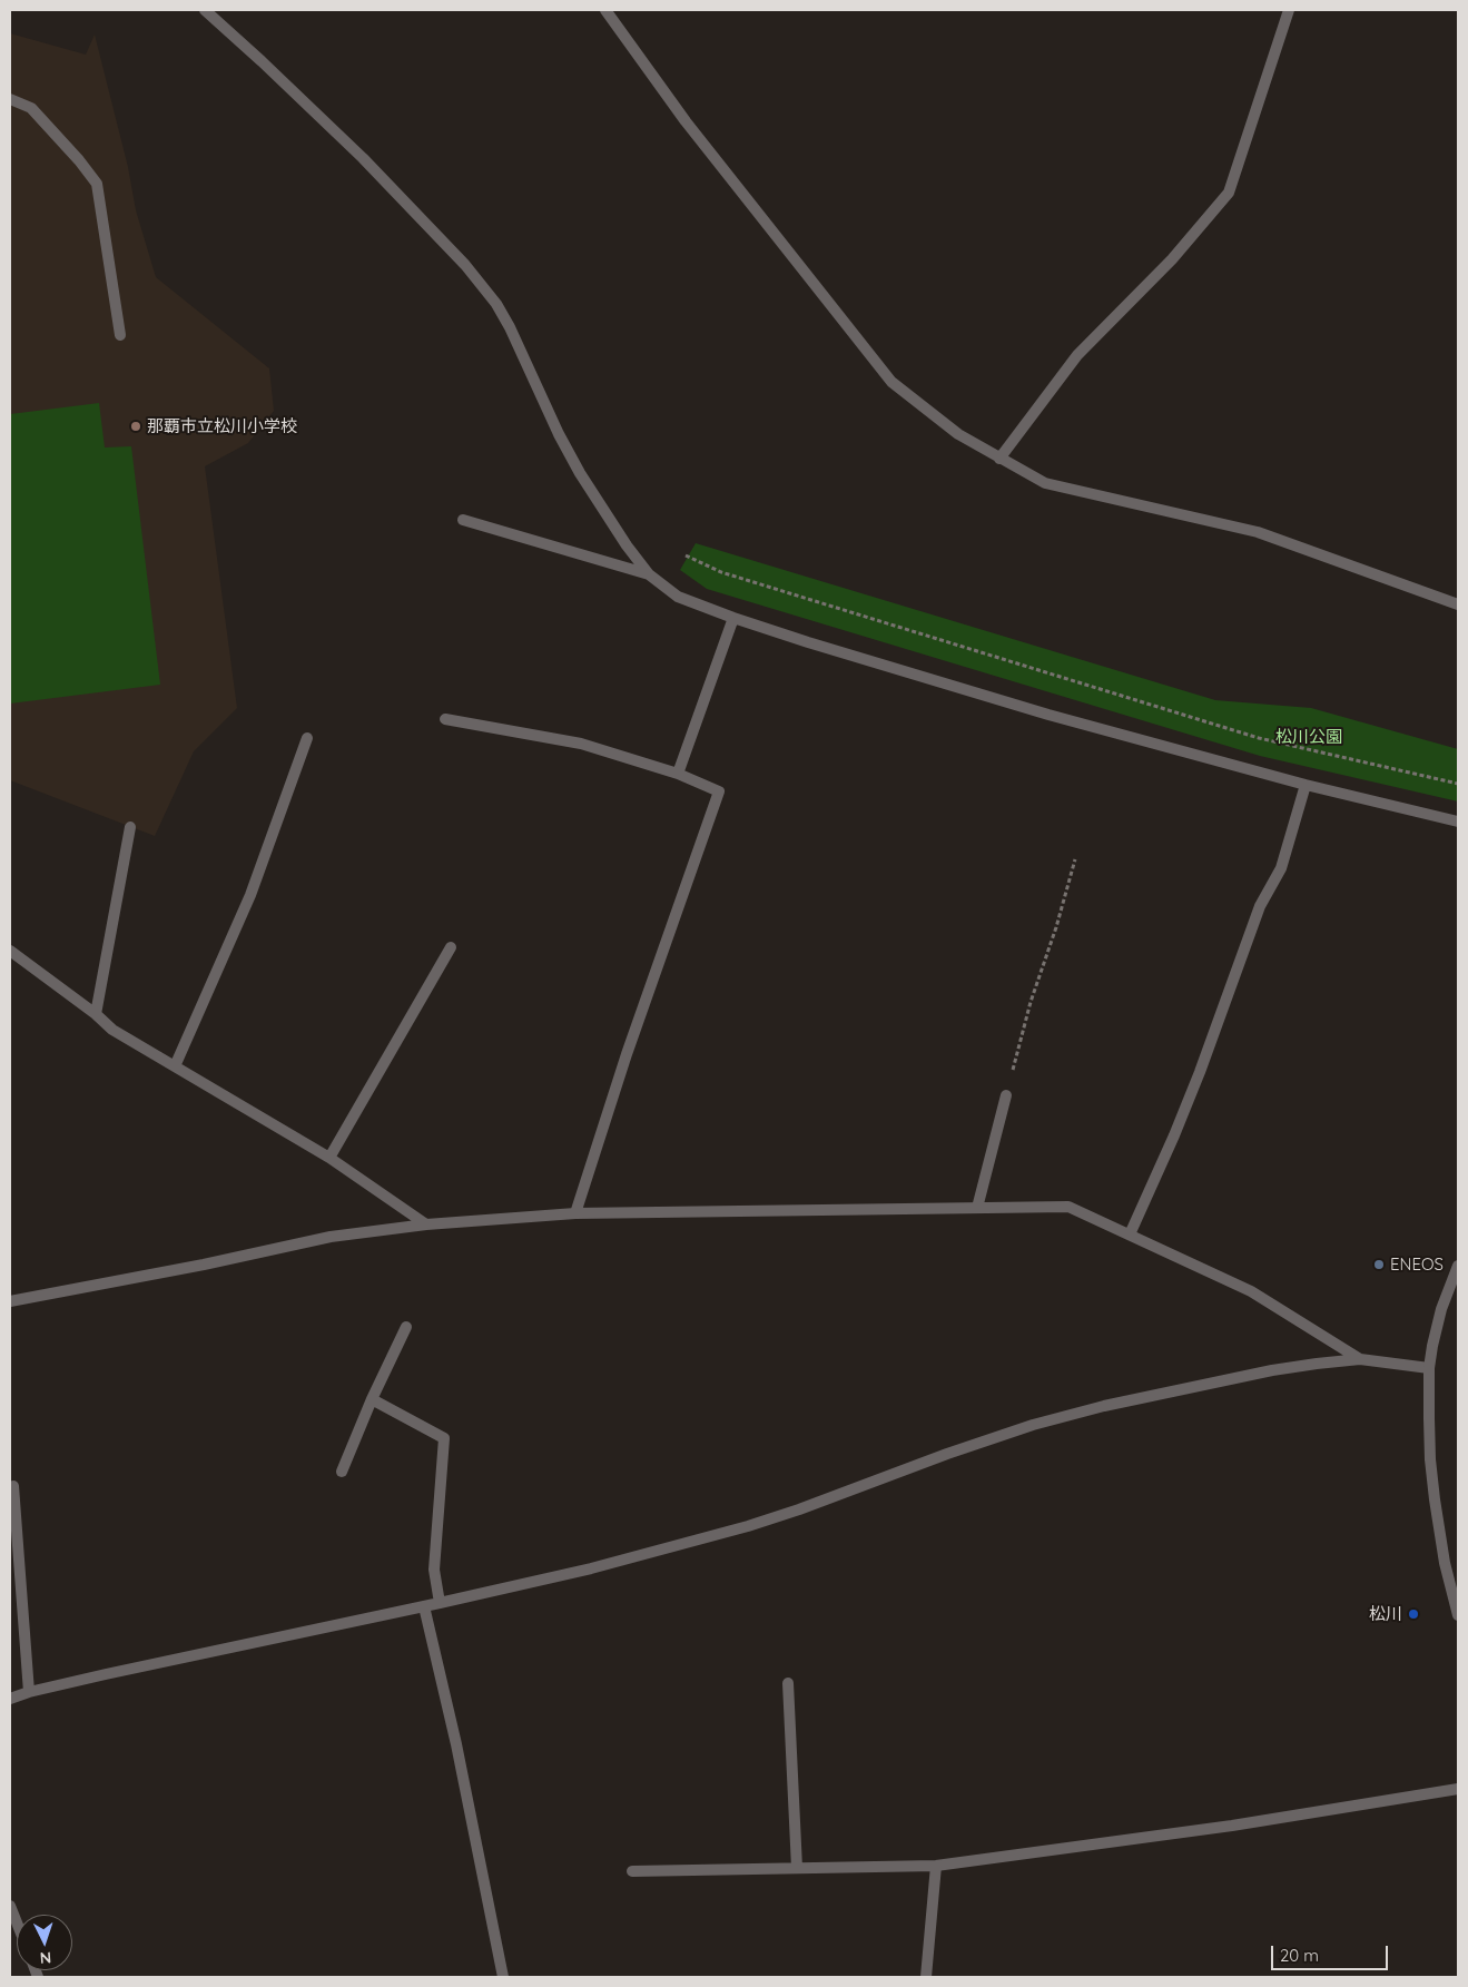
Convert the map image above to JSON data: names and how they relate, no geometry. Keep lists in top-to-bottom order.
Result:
{
  "parks": ["松川公園"],
  "places": ["那覇市立松川小学校", "ENEOS", "松川"],
  "scale_bar": "20 m",
  "north": "bottom"
}
